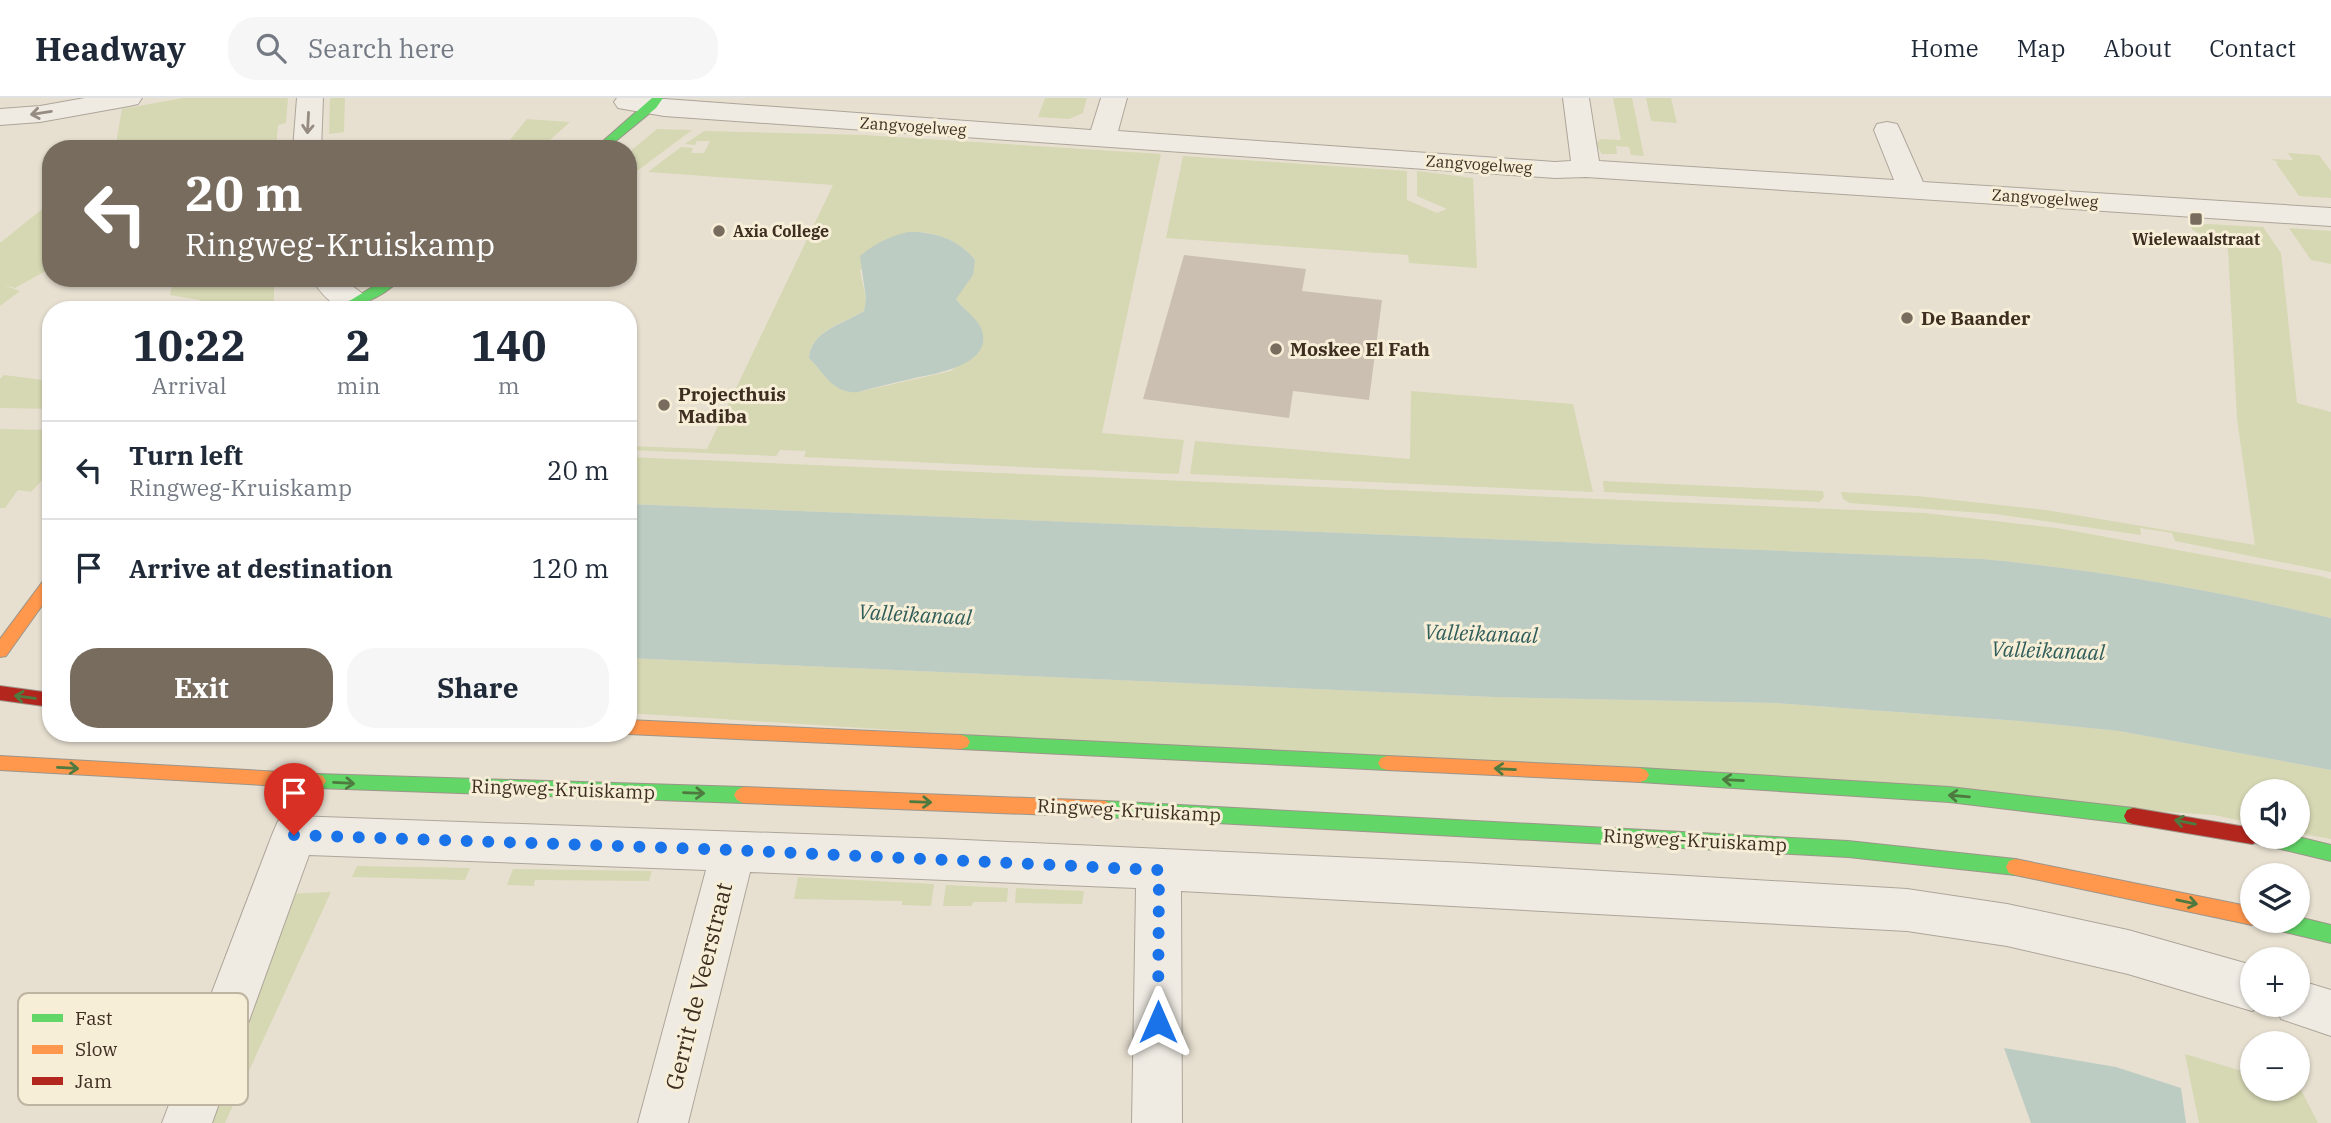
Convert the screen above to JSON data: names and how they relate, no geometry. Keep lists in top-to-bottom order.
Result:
{
  "streets": {
    "main road": ["Ringweg-Kruiskamp"],
    "street": ["Zangvogelweg", "Gerrit de Veerstraat"]
  },
  "water": ["Valleikanaal"],
  "places": {
    "transit": ["Wielewaalstraat"],
    "other": [
      "Axia College",
      "De Baander",
      "Moskee El Fath",
      "Projecthuis Madiba"
    ]
  },
  "legend": ["Fast", "Slow", "Jam"],
  "page": {
    "header": "Headway",
    "search": "Search here",
    "nav": [
      "Home",
      "Map",
      "About",
      "Contact"
    ],
    "turn": ["20 m", "Ringweg-Kruiskamp"],
    "eta": [
      "10:22",
      "Arrival",
      "2",
      "min",
      "140",
      "m"
    ],
    "list": [
      {
        "name": "Turn left",
        "note": "Ringweg-Kruiskamp",
        "value": "20 m"
      },
      {
        "name": "Arrive at destination",
        "value": "120 m"
      }
    ],
    "buttons": ["Exit", "Share"],
    "map_buttons": ["+", "−"]
  }
}
